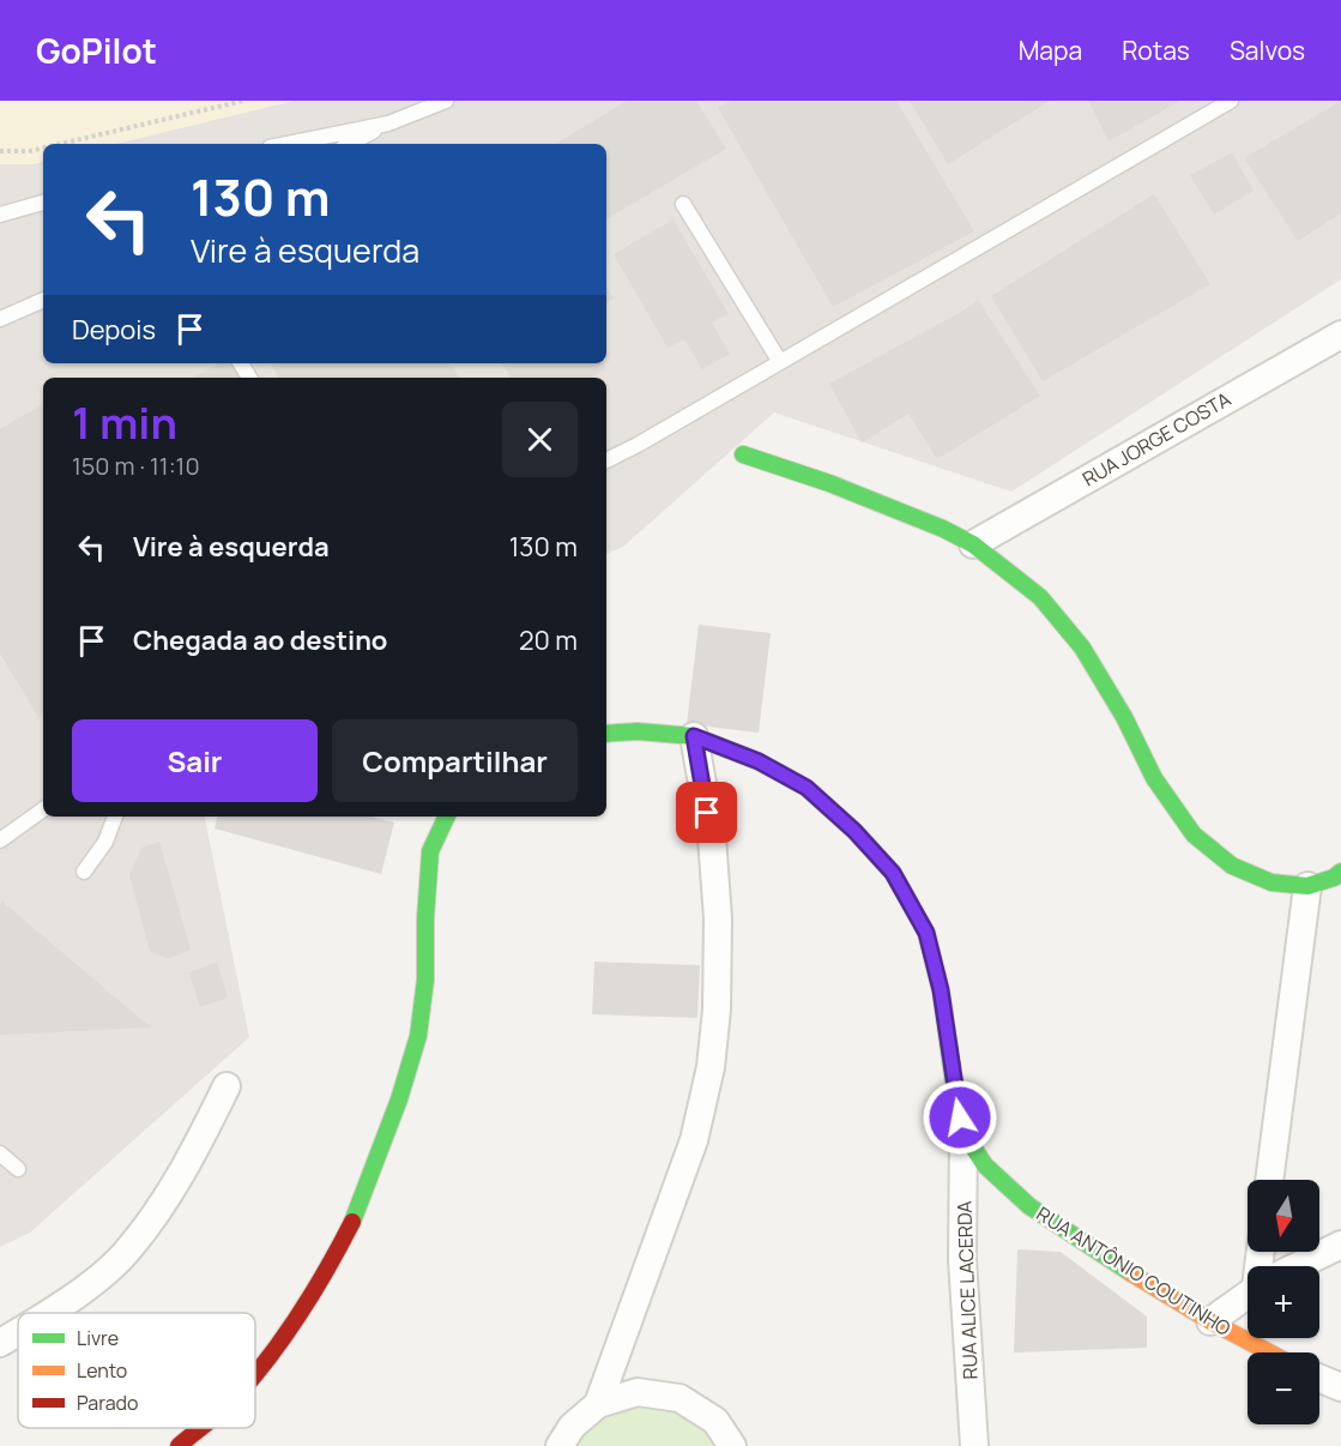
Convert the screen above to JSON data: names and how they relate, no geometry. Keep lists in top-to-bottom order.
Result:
{
  "streets": {
    "street": ["RUA JORGE COSTA", "RUA ANTÔNIO COUTINHO", "RUA ALICE LACERDA"]
  },
  "crossings": [
    ["RUA ANTÔNIO COUTINHO", "RUA ALICE LACERDA"]
  ],
  "legend": ["Livre", "Lento", "Parado"],
  "north": "bottom",
  "page": {
    "header": "GoPilot",
    "nav": ["Mapa", "Rotas", "Salvos"],
    "turn": ["130 m", "Vire à esquerda"],
    "then": "Depois",
    "heading": ["1 min", "150 m · 11:10"],
    "list": [
      {
        "name": "Vire à esquerda",
        "value": "130 m"
      },
      {
        "name": "Chegada ao destino",
        "value": "20 m"
      }
    ],
    "buttons": ["Sair", "Compartilhar"],
    "map_buttons": ["+", "−"]
  }
}
